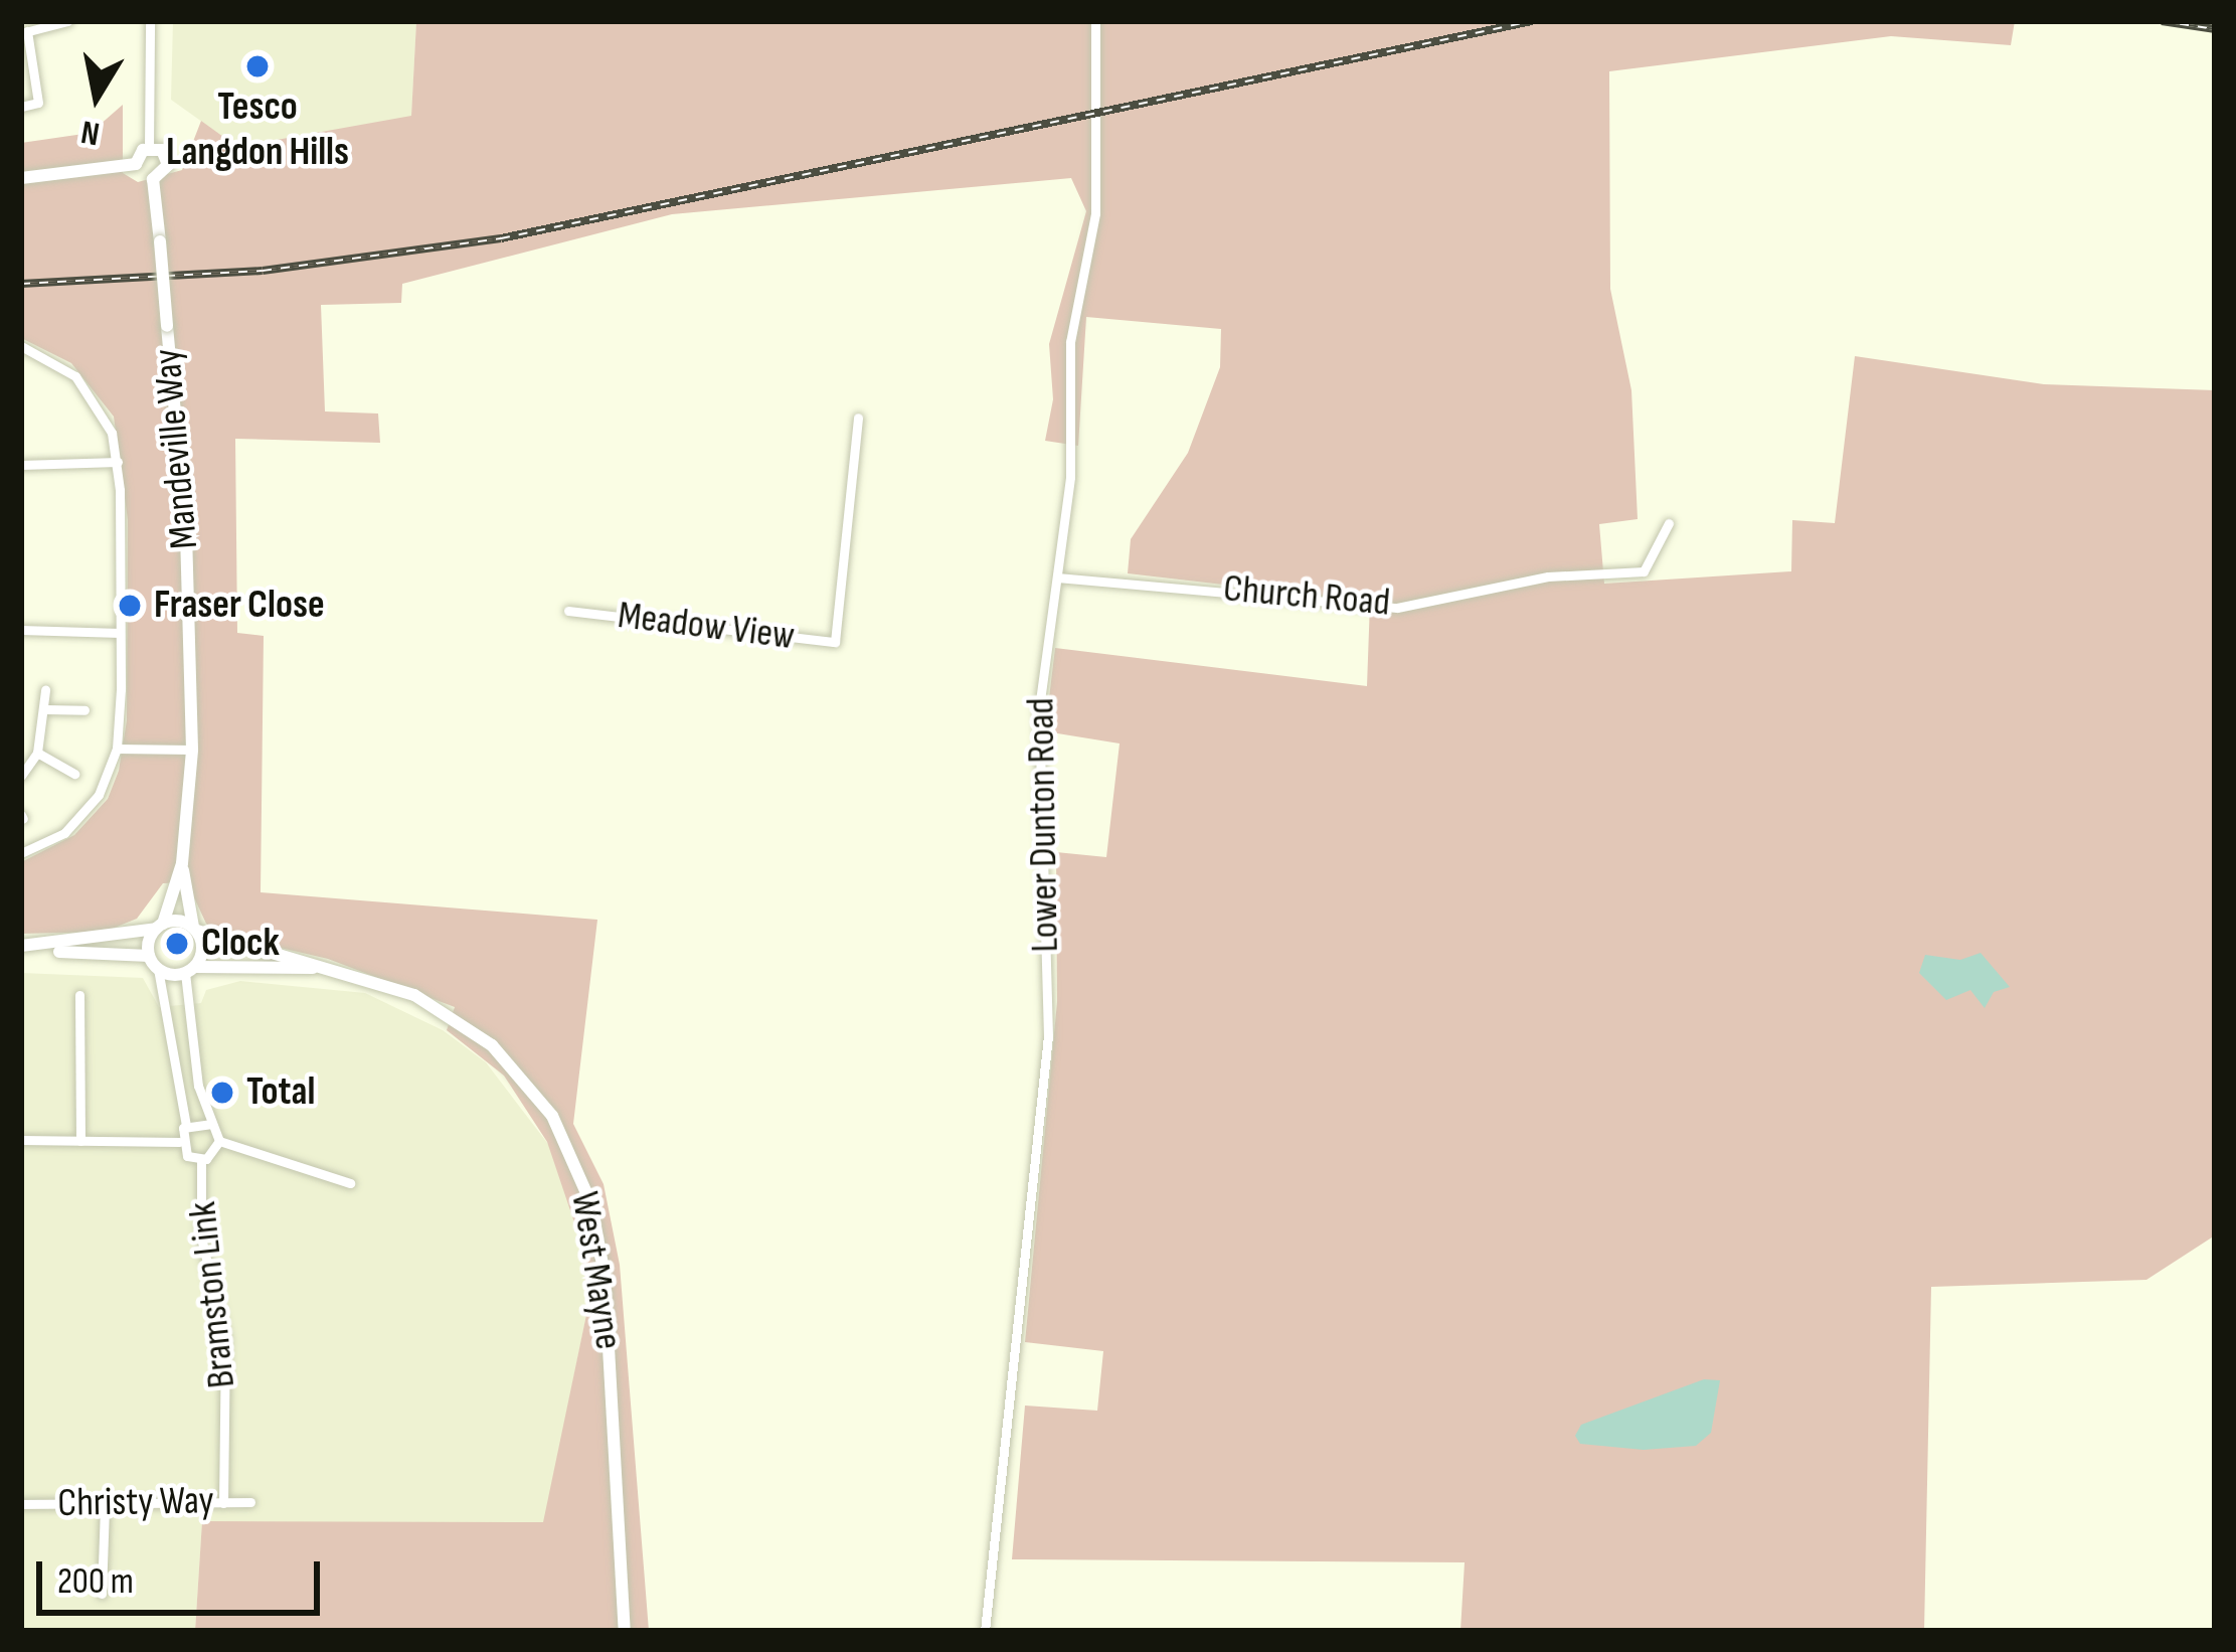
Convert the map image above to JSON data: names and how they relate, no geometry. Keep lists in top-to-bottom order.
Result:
{
  "streets": {
    "main road": ["Mandeville Way", "West Mayne"],
    "street": [
      "Church Road",
      "Meadow View",
      "Lower Dunton Road",
      "Bramston Link",
      "Christy Way"
    ]
  },
  "crossings": [
    ["Mandeville Way", "West Mayne"],
    ["Church Road", "Lower Dunton Road"],
    ["Bramston Link", "Christy Way"]
  ],
  "places": [
    "Tesco Langdon Hills",
    "Fraser Close",
    "Clock",
    "Total"
  ],
  "scale_bar": "200 m",
  "north": "bottom"
}
